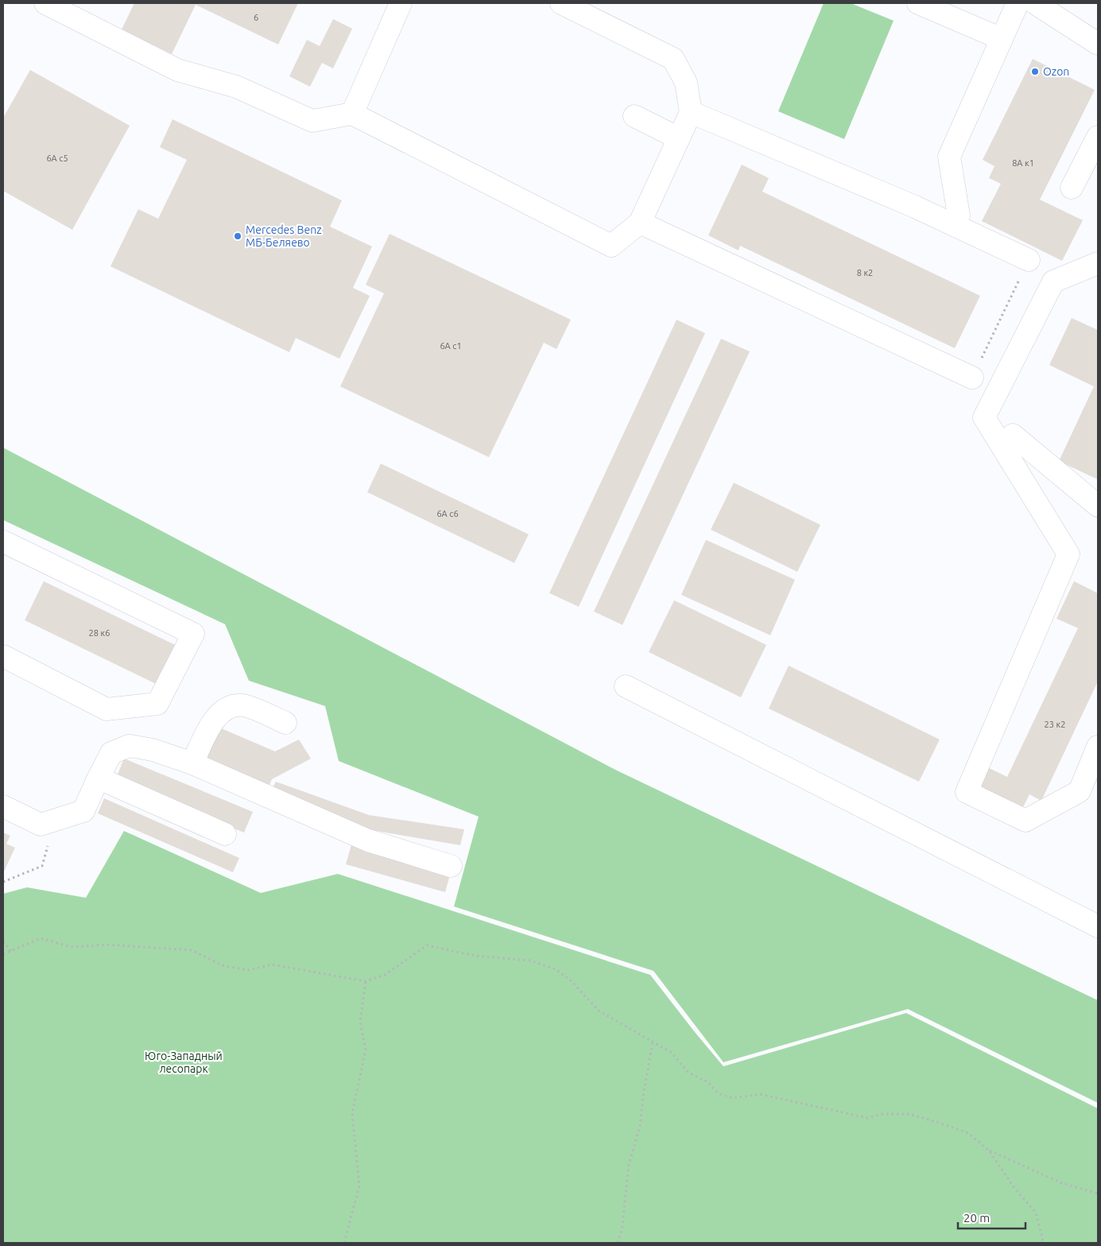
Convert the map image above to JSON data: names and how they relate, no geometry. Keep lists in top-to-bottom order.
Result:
{
  "parks": ["Юго-Западный лесопарк"],
  "places": ["Ozon", "Mercedes Benz МБ-Беляево"],
  "house_numbers": [
    "6",
    "6А с5",
    "8А к1",
    "8 к2",
    "6А с1",
    "6А с6",
    "28 к6",
    "23 к2"
  ],
  "scale_bar": "20 m"
}
